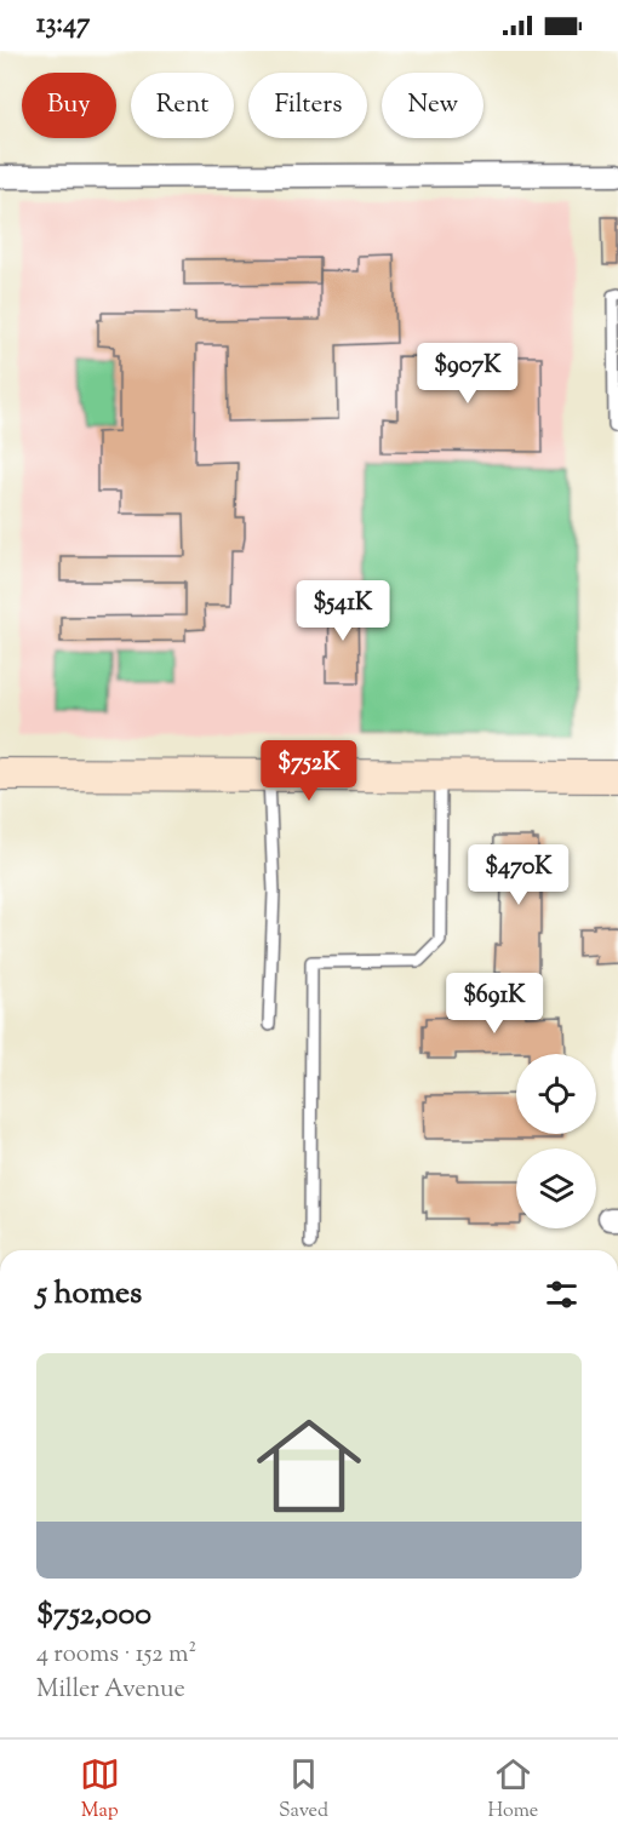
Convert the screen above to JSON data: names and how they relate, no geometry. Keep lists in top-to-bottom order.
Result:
{
  "page": {
    "status": "13:47",
    "chip": [
      "Buy",
      "Rent",
      "Filters",
      "New"
    ],
    "price": [
      "$907K",
      "$541K",
      "$752K",
      "$470K",
      "$691K"
    ],
    "heading": "5 homes",
    "list": [
      {
        "name": "$752,000",
        "note": "4 rooms · 152 m² · Miller Avenue"
      }
    ],
    "tabs": ["Map", "Saved", "Home"]
  }
}
